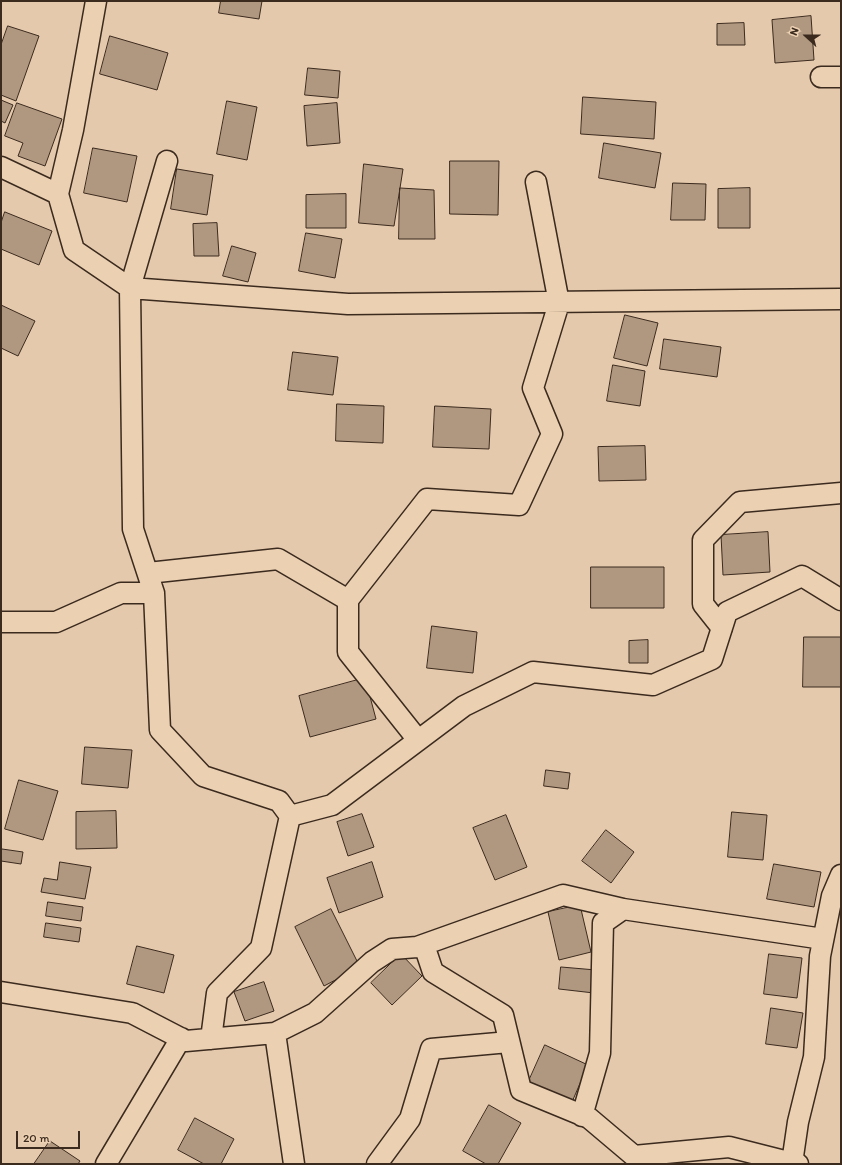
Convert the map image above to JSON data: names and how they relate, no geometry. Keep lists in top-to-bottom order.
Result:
{
  "scale_bar": "20 m",
  "north": "left"
}
